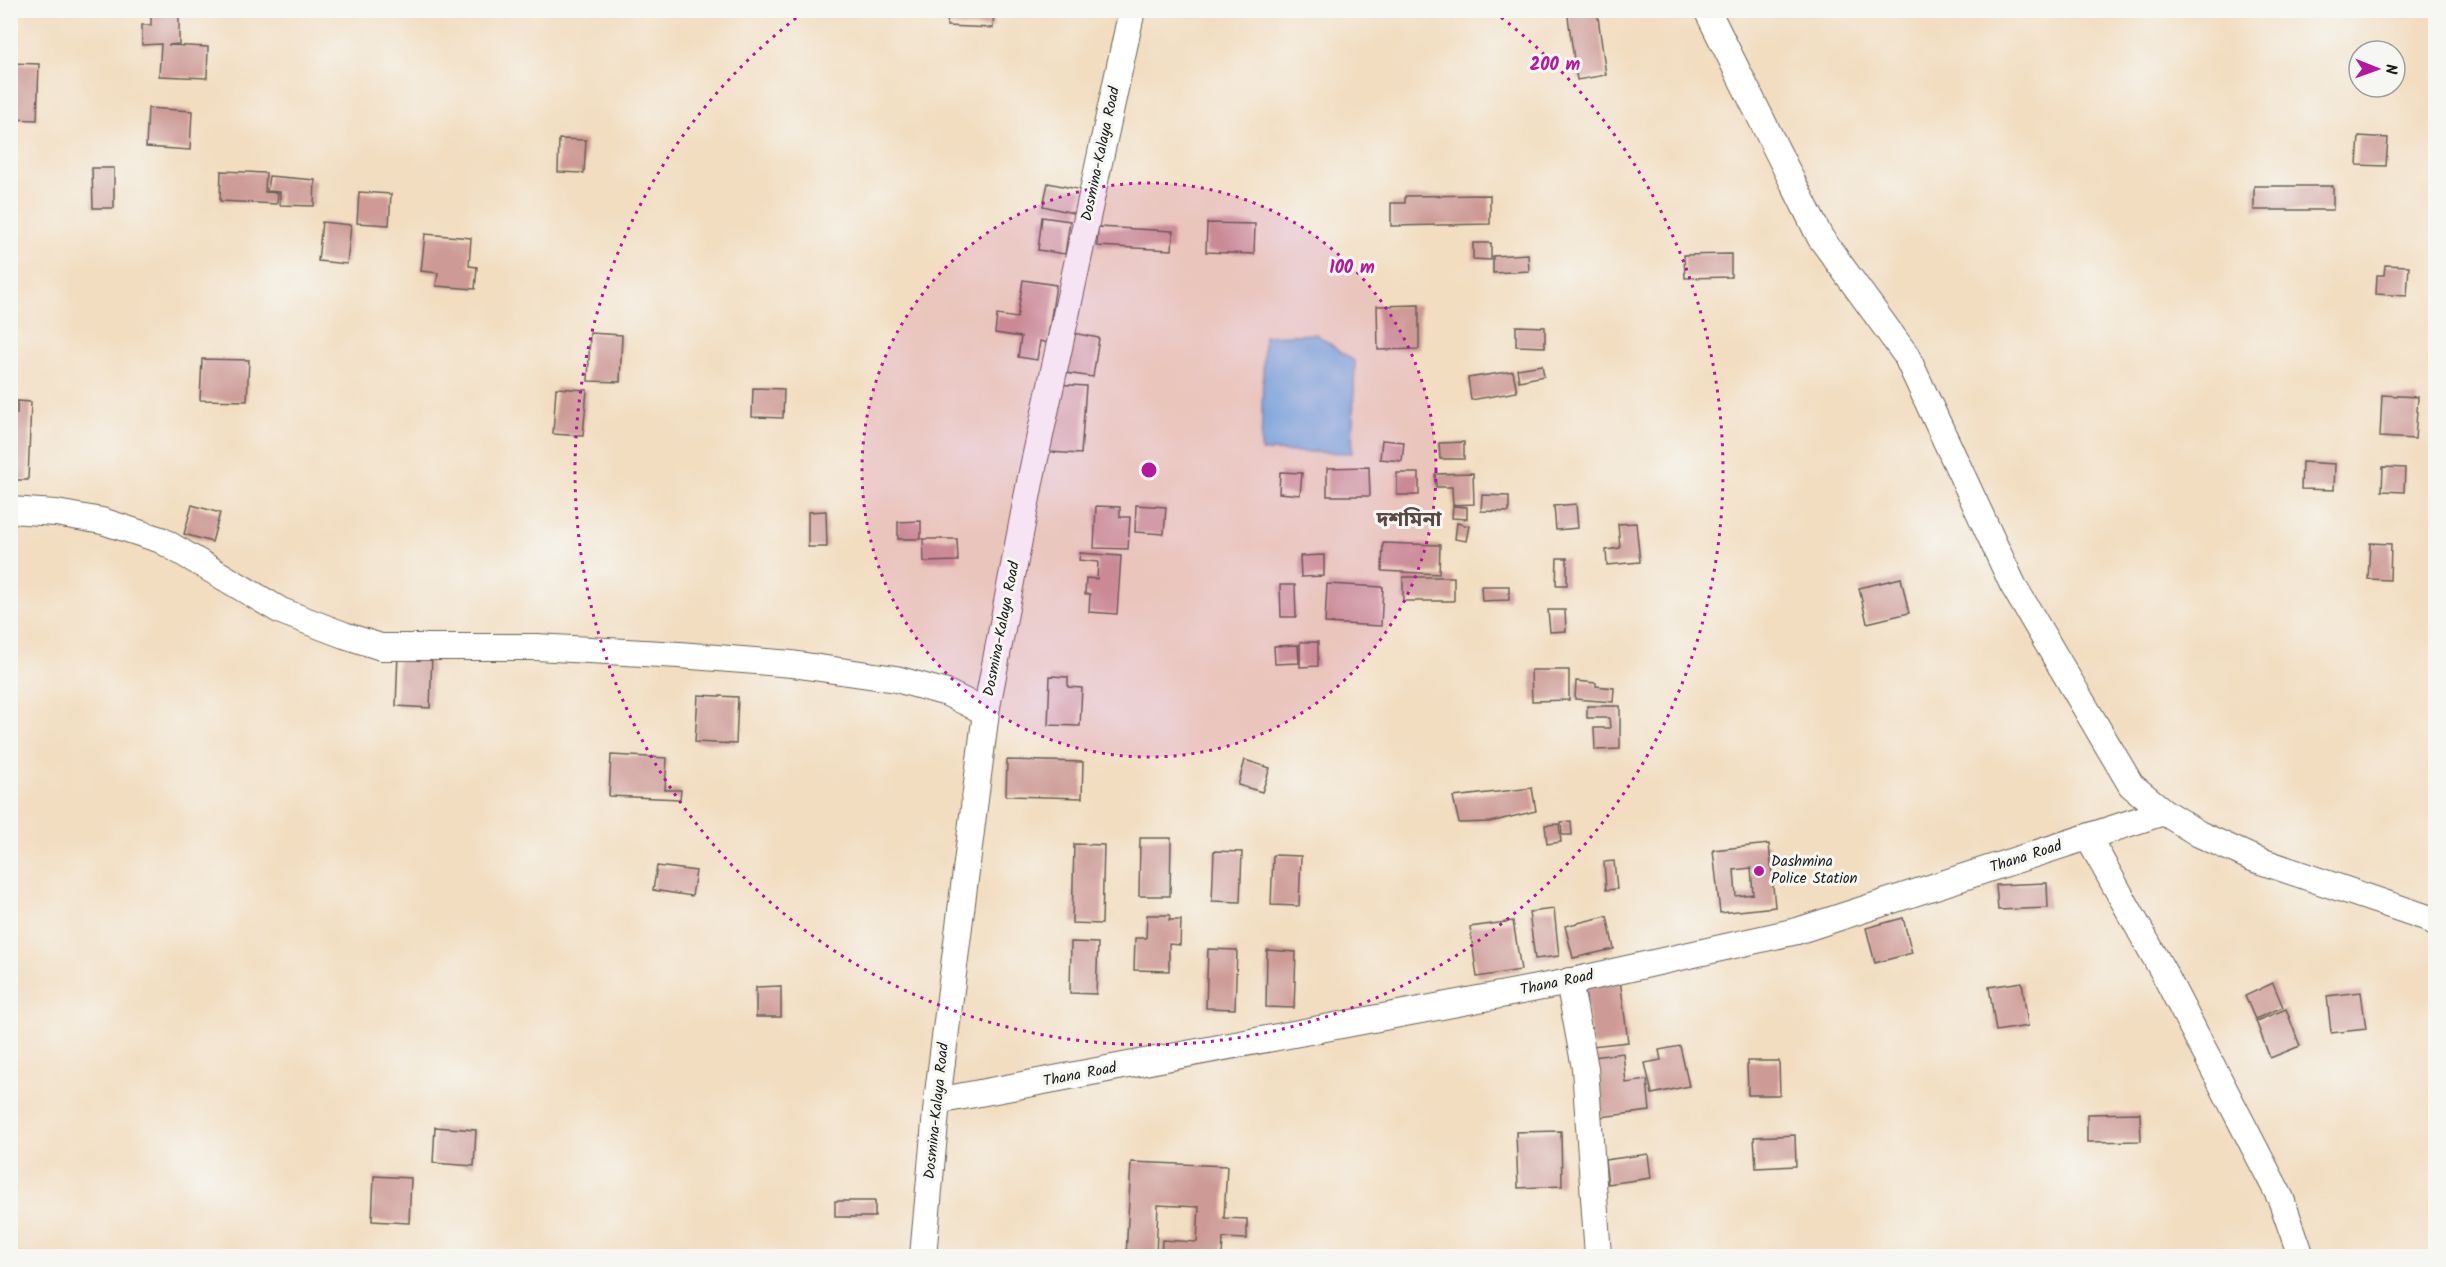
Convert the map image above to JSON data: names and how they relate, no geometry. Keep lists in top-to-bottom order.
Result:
{
  "streets": {
    "street": ["Dosmina-Kalaya Road", "Thana Road"]
  },
  "crossings": [
    ["Dosmina-Kalaya Road", "Thana Road"]
  ],
  "districts": ["দশমিনা"],
  "places": ["Dashmina Police Station"],
  "north": "right",
  "rings": ["200 m", "100 m"]
}
